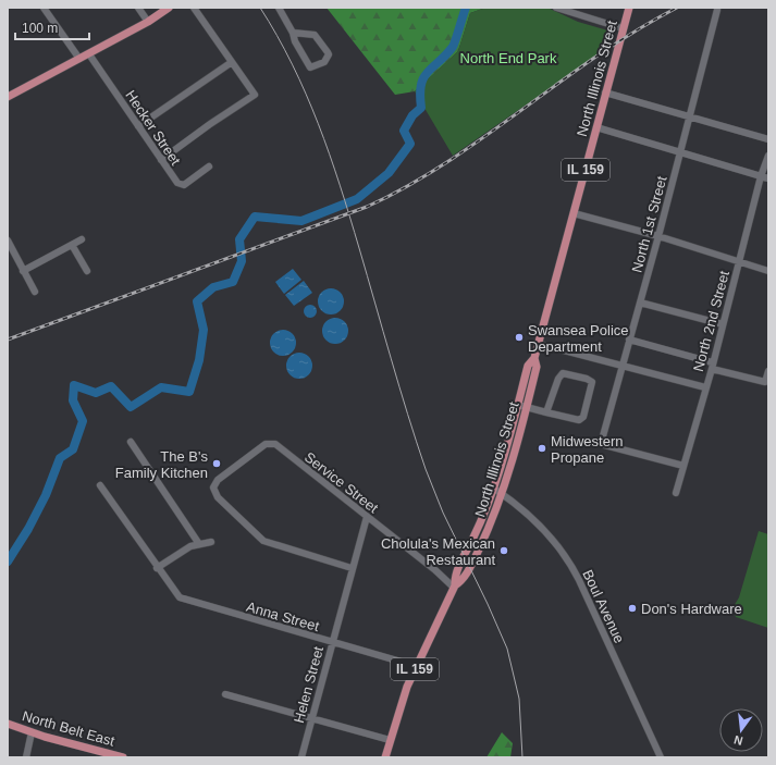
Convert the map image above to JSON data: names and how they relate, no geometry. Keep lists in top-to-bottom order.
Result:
{
  "streets": {
    "main road": ["North Illinois Street", "IL 159", "North Belt East"],
    "street": [
      "Hecker Street",
      "North 1st Street",
      "North 2nd Street",
      "Service Street",
      "Boul Avenue",
      "Anna Street",
      "Helen Street"
    ]
  },
  "crossings": [
    ["North Illinois Street", "Service Street"],
    ["North Illinois Street", "Boul Avenue"],
    ["North Illinois Street", "Anna Street"],
    ["North 1st Street", "North 2nd Street"],
    ["Service Street", "Helen Street"],
    ["Anna Street", "Helen Street"]
  ],
  "parks": ["North End Park"],
  "places": [
    "Swansea Police Department",
    "Midwestern Propane",
    "The B's Family Kitchen",
    "Cholula's Mexican Restaurant",
    "Don's Hardware"
  ],
  "scale_bar": "100 m",
  "north": "bottom"
}
